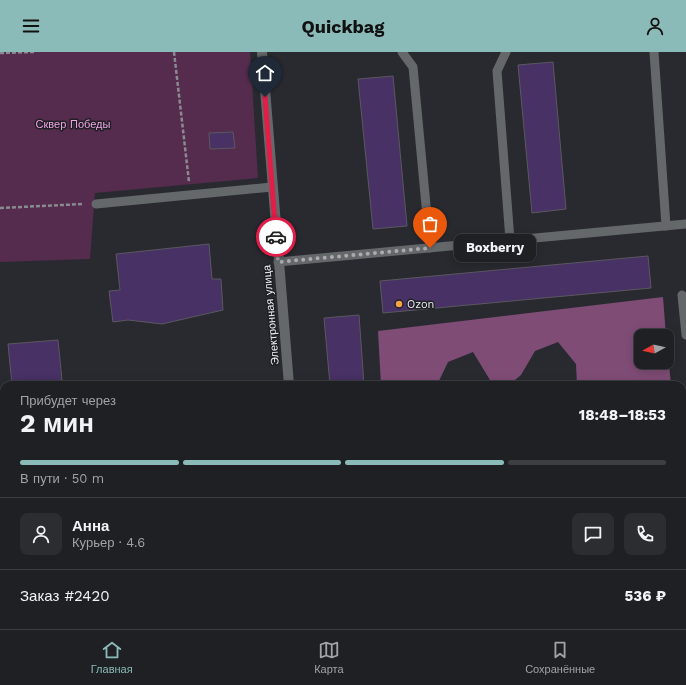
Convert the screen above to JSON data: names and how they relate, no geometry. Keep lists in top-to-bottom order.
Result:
{
  "streets": {
    "street": ["Электронная улица"]
  },
  "parks": ["Сквер Победы"],
  "places": ["Boxberry", "Ozon"],
  "north": "left",
  "page": {
    "header": "Quickbag",
    "bubble": "Boxberry",
    "heading": ["2 мин", "Прибудет через", "18:48–18:53"],
    "panel": [
      "Анна",
      "Курьер · 4.6",
      "Заказ #2420",
      "536 ₽"
    ],
    "bar": "В пути · 50 m",
    "tabs": ["Главная", "Карта", "Сохранённые"]
  }
}
